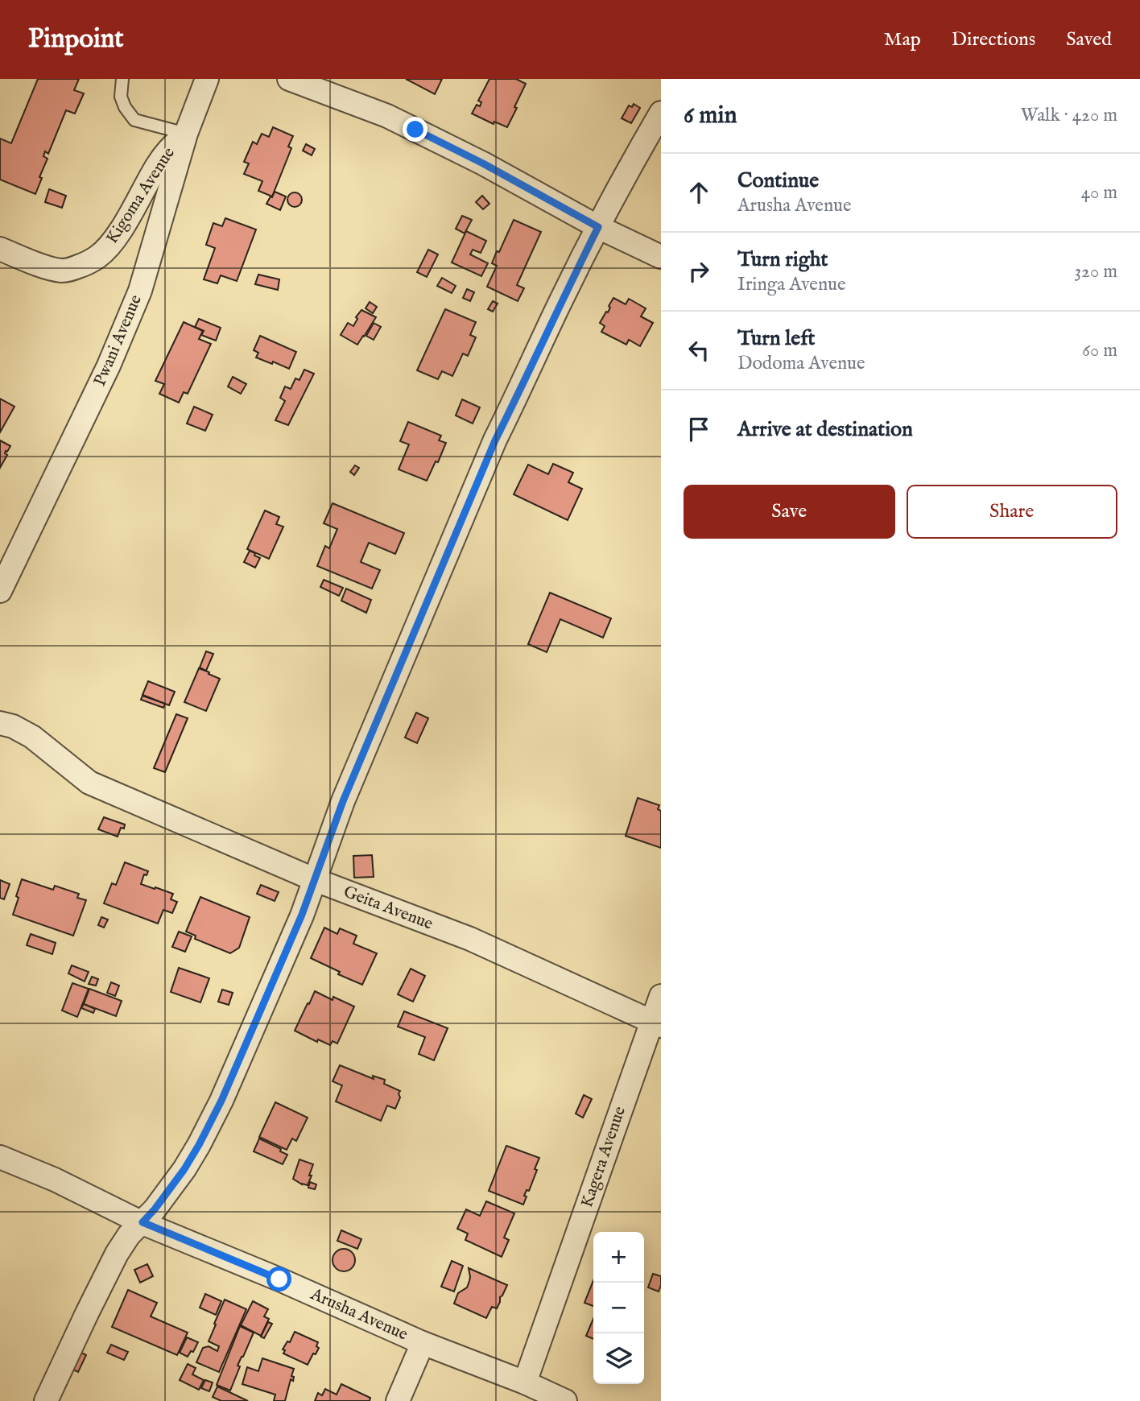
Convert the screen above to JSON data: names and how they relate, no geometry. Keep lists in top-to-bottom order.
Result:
{
  "streets": {
    "street": [
      "Kigoma Avenue",
      "Pwani Avenue",
      "Geita Avenue",
      "Kagera Avenue",
      "Arusha Avenue"
    ]
  },
  "crossings": [
    ["Kigoma Avenue", "Pwani Avenue"],
    ["Geita Avenue", "Kagera Avenue"],
    ["Kagera Avenue", "Arusha Avenue"]
  ],
  "page": {
    "header": "Pinpoint",
    "nav": ["Map", "Directions", "Saved"],
    "heading": ["6 min", "Walk · 420 m"],
    "list": [
      ["Continue", "Arusha Avenue", "40 m"],
      ["Turn right", "Iringa Avenue", "320 m"],
      ["Turn left", "Dodoma Avenue", "60 m"],
      "Arrive at destination"
    ],
    "buttons": ["Save", "Share"],
    "map_buttons": ["+", "−"]
  }
}
